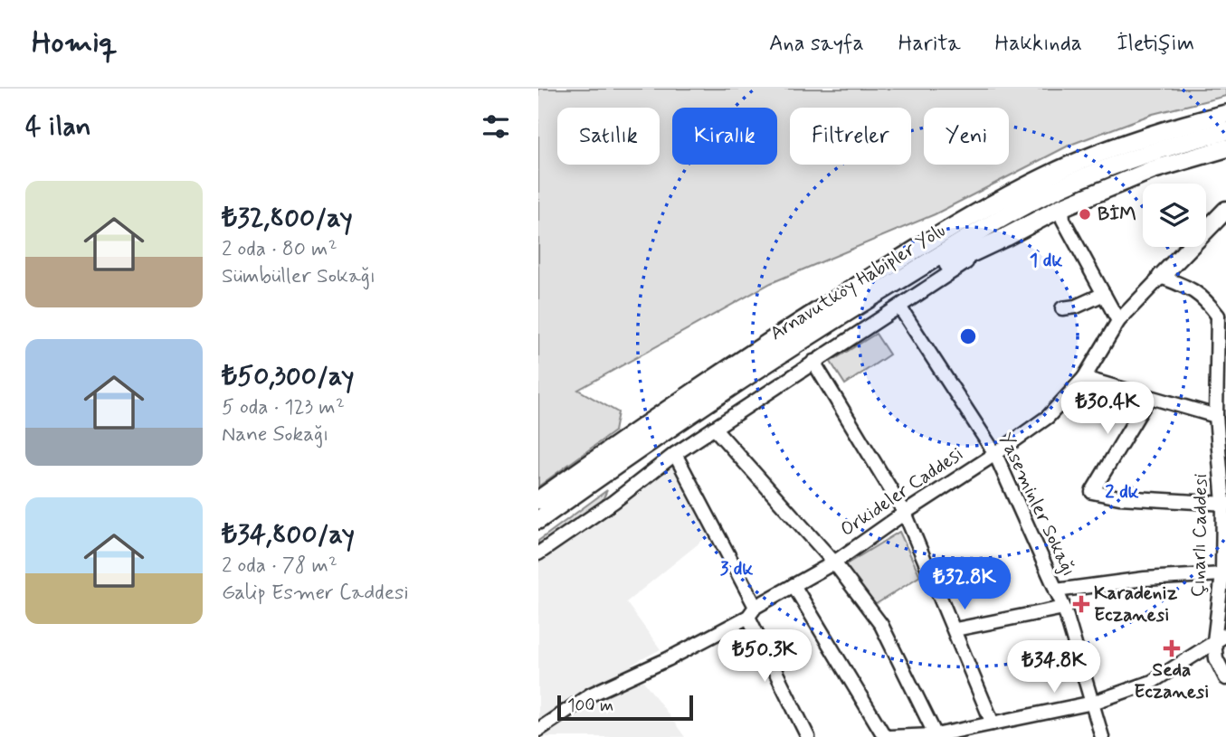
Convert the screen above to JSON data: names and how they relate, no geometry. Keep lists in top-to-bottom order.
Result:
{
  "streets": {
    "highway": ["Arnavutköy Habipler Yolu"],
    "main road": ["Orkideler Caddesi"],
    "street": ["Yaseminler Sokağı", "Çınarlı Caddesi"]
  },
  "crossings": [
    ["Orkideler Caddesi", "Yaseminler Sokağı"]
  ],
  "places": {
    "other": ["BİM"],
    "health": ["Karadeniz Eczanesi", "Seda Eczanesi"]
  },
  "scale_bar": "100 m",
  "page": {
    "header": "Homiq",
    "nav": [
      "Ana sayfa",
      "Harita",
      "Hakkında",
      "İletişim"
    ],
    "heading": "4 ilan",
    "chip": [
      "Satılık",
      "Kiralık",
      "Filtreler",
      "Yeni"
    ],
    "list": [
      {
        "name": "₺32,800/ay",
        "note": "2 oda · 80 m² · Sümbüller Sokağı"
      },
      {
        "name": "₺50,300/ay",
        "note": "5 oda · 123 m² · Nane Sokağı"
      },
      {
        "name": "₺34,800/ay",
        "note": "2 oda · 78 m² · Galip Esmer Caddesi"
      }
    ],
    "price": [
      "₺30.4K",
      "₺32.8K",
      "₺50.3K",
      "₺34.8K"
    ],
    "scale": "100 m"
  },
  "rings": ["1 dk", "2 dk", "3 dk"]
}
